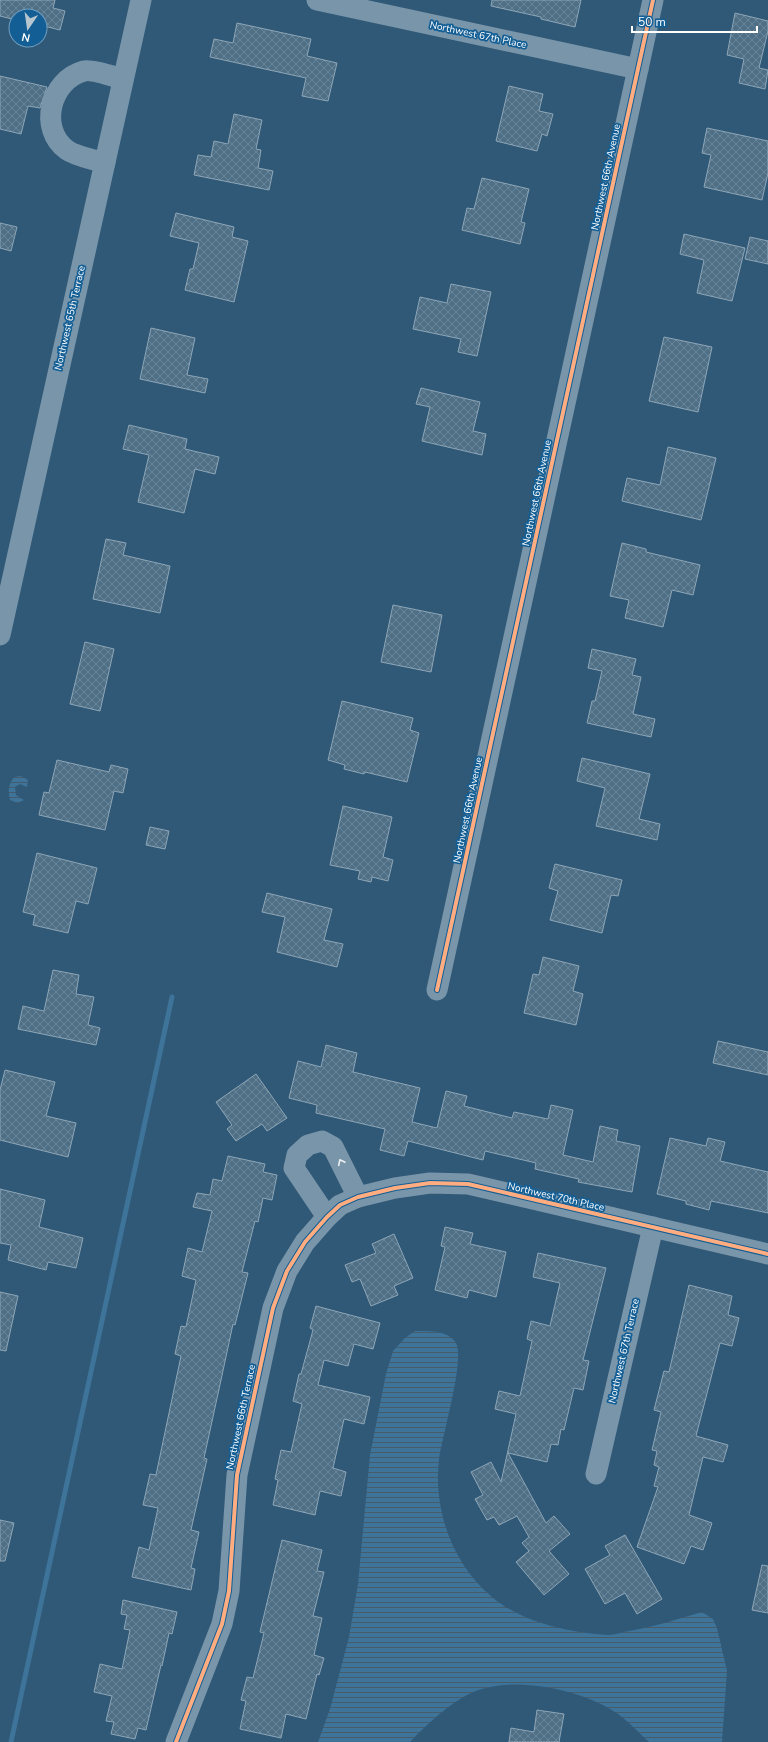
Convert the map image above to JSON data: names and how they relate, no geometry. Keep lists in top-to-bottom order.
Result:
{
  "streets": {
    "street": [
      "Northwest 67th Place",
      "Northwest 66th Avenue",
      "Northwest 65th Terrace",
      "Northwest 70th Place",
      "Northwest 67th Terrace",
      "Northwest 66th Terrace"
    ]
  },
  "crossings": [
    ["Northwest 67th Place", "Northwest 66th Avenue"],
    ["Northwest 70th Place", "Northwest 67th Terrace"],
    ["Northwest 70th Place", "Northwest 66th Terrace"]
  ],
  "scale_bar": "50 m",
  "north": "bottom"
}
